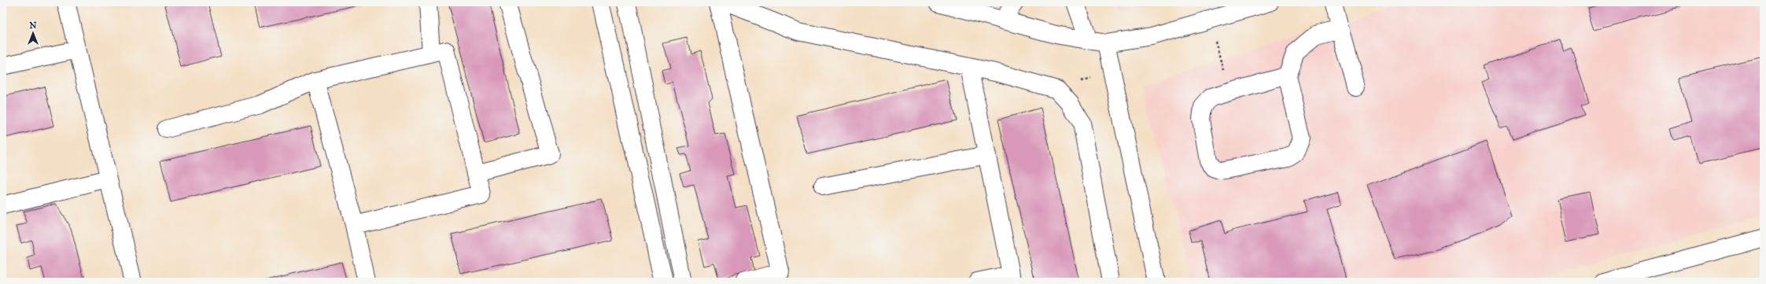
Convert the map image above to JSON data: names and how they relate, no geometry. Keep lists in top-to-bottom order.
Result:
{
  "north": "top"
}
